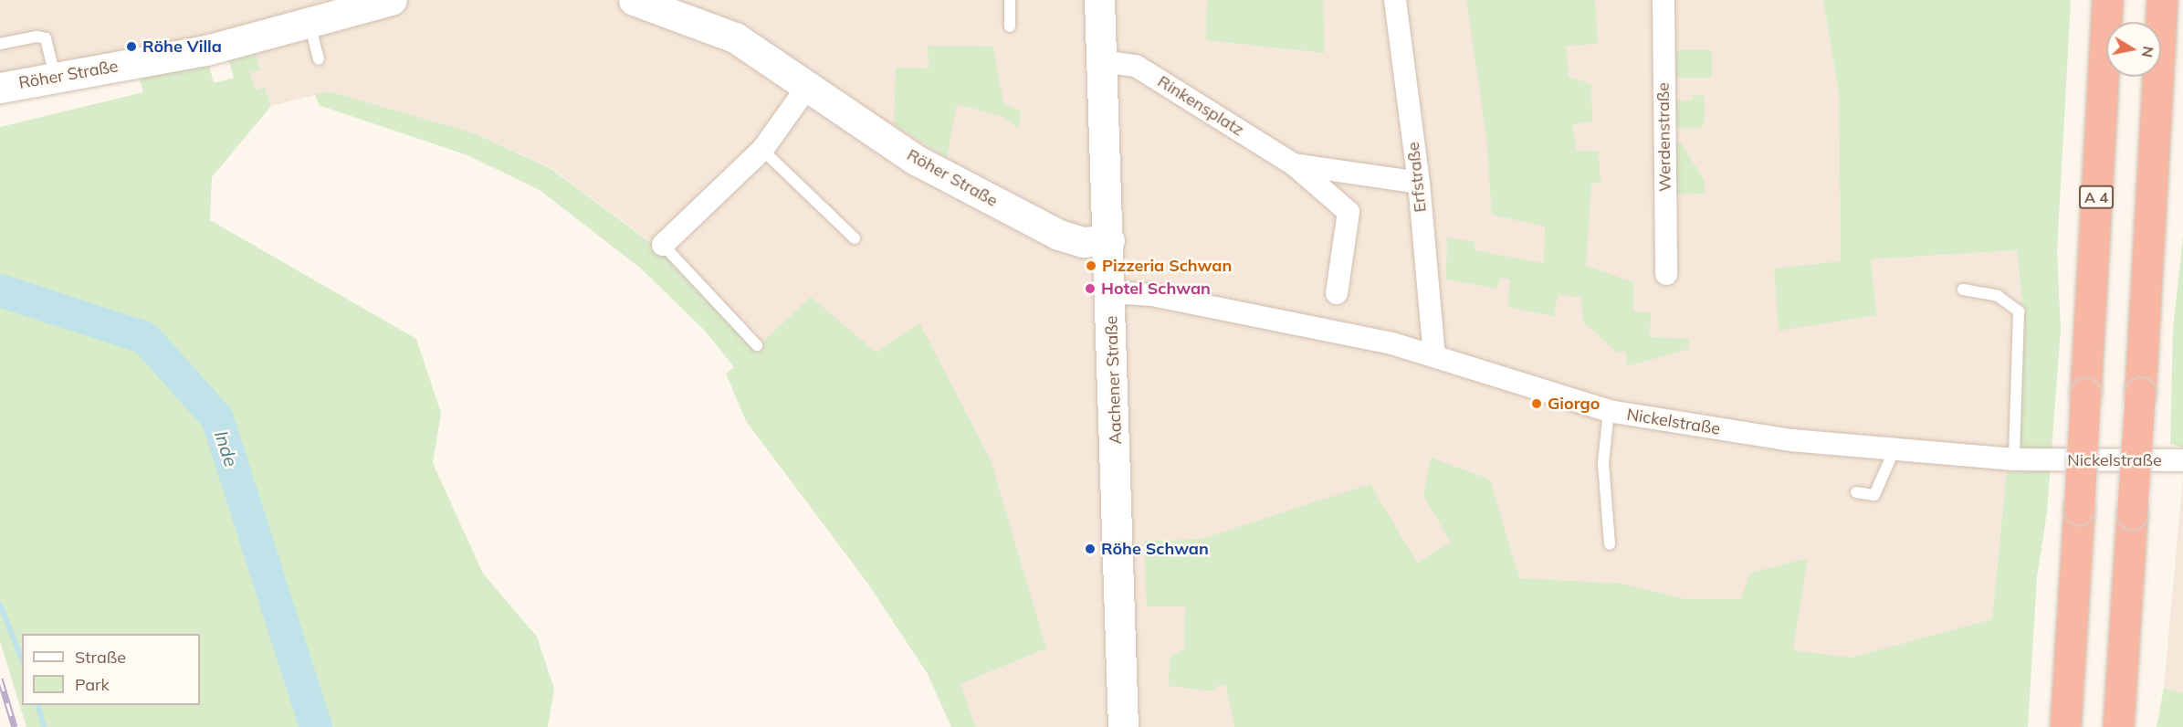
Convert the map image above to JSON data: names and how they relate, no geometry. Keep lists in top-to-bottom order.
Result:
{
  "streets": {
    "highway": ["A 4"],
    "main road": ["Röher Straße", "Aachener Straße"],
    "street": [
      "Rinkensplatz",
      "Werdenstraße",
      "Erfstraße",
      "Nickelstraße"
    ]
  },
  "crossings": [
    ["Röher Straße", "Aachener Straße"],
    ["Rinkensplatz", "Erfstraße"],
    ["Rinkensplatz", "Aachener Straße"],
    ["Erfstraße", "Nickelstraße"],
    ["Aachener Straße", "Nickelstraße"]
  ],
  "water": ["Inde"],
  "places": [
    "Röhe Villa",
    "Pizzeria Schwan",
    "Hotel Schwan",
    "Giorgo",
    "Röhe Schwan"
  ],
  "legend": ["Straße", "Park"],
  "north": "right"
}
